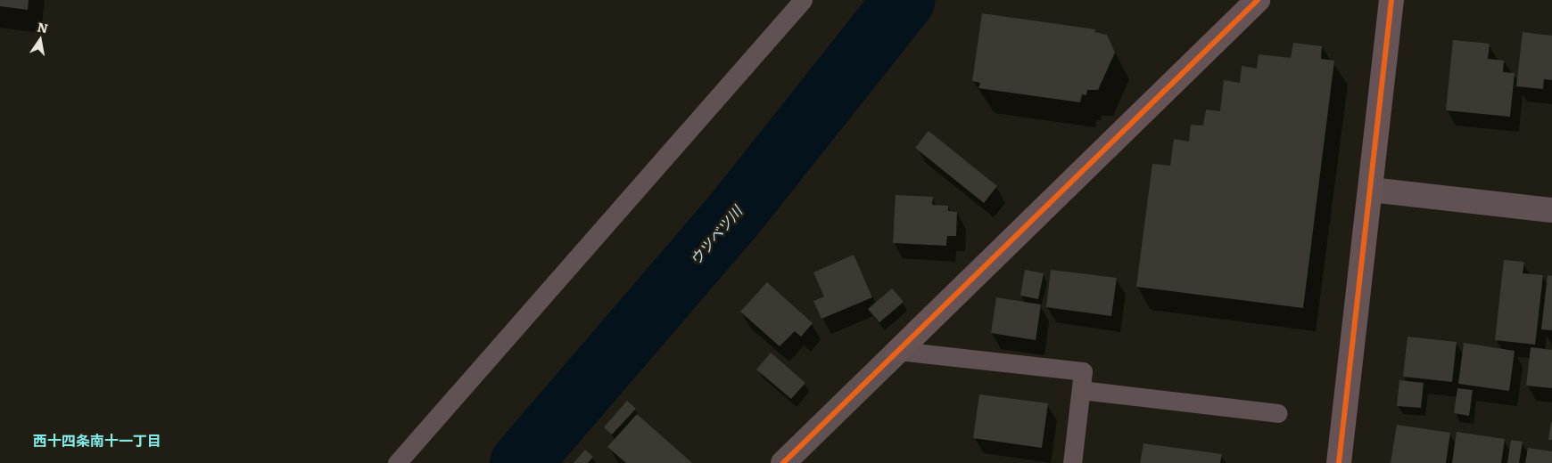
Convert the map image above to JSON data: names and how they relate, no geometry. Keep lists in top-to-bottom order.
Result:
{
  "districts": ["西十四条南十一丁目"],
  "water": ["ウツベツ川"],
  "north": "top"
}
